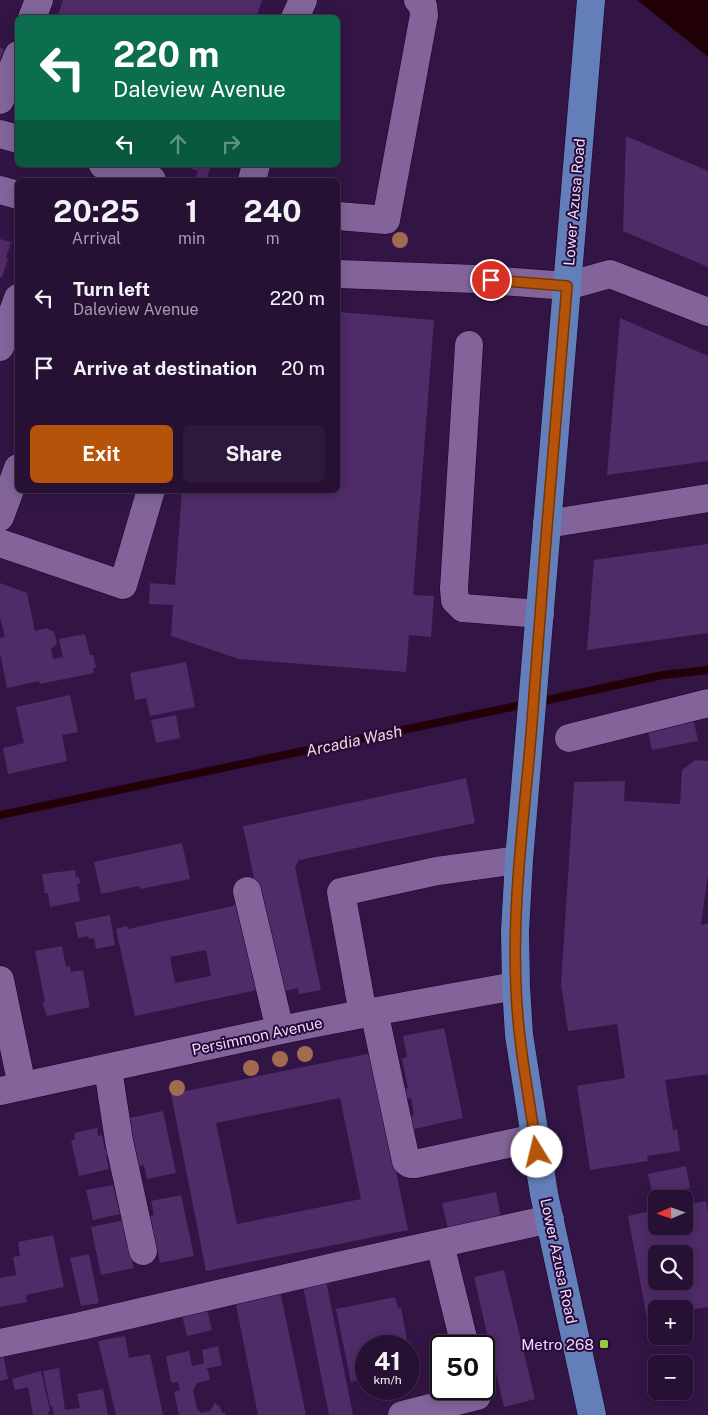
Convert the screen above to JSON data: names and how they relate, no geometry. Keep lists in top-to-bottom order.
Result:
{
  "streets": {
    "main road": ["Lower Azusa Road"],
    "street": ["Persimmon Avenue"]
  },
  "crossings": [
    ["Lower Azusa Road", "Persimmon Avenue"]
  ],
  "water": ["Arcadia Wash"],
  "places": {
    "transit": ["Metro 268"]
  },
  "north": "left",
  "page": {
    "turn": ["220 m", "Daleview Avenue"],
    "eta": [
      "20:25",
      "Arrival",
      "1",
      "min",
      "240",
      "m"
    ],
    "list": [
      {
        "name": "Turn left",
        "note": "Daleview Avenue",
        "value": "220 m"
      },
      {
        "name": "Arrive at destination",
        "value": "20 m"
      }
    ],
    "buttons": ["Exit", "Share"],
    "map_buttons": ["+", "−"],
    "speed": "41 km/h",
    "limit": "50"
  }
}
